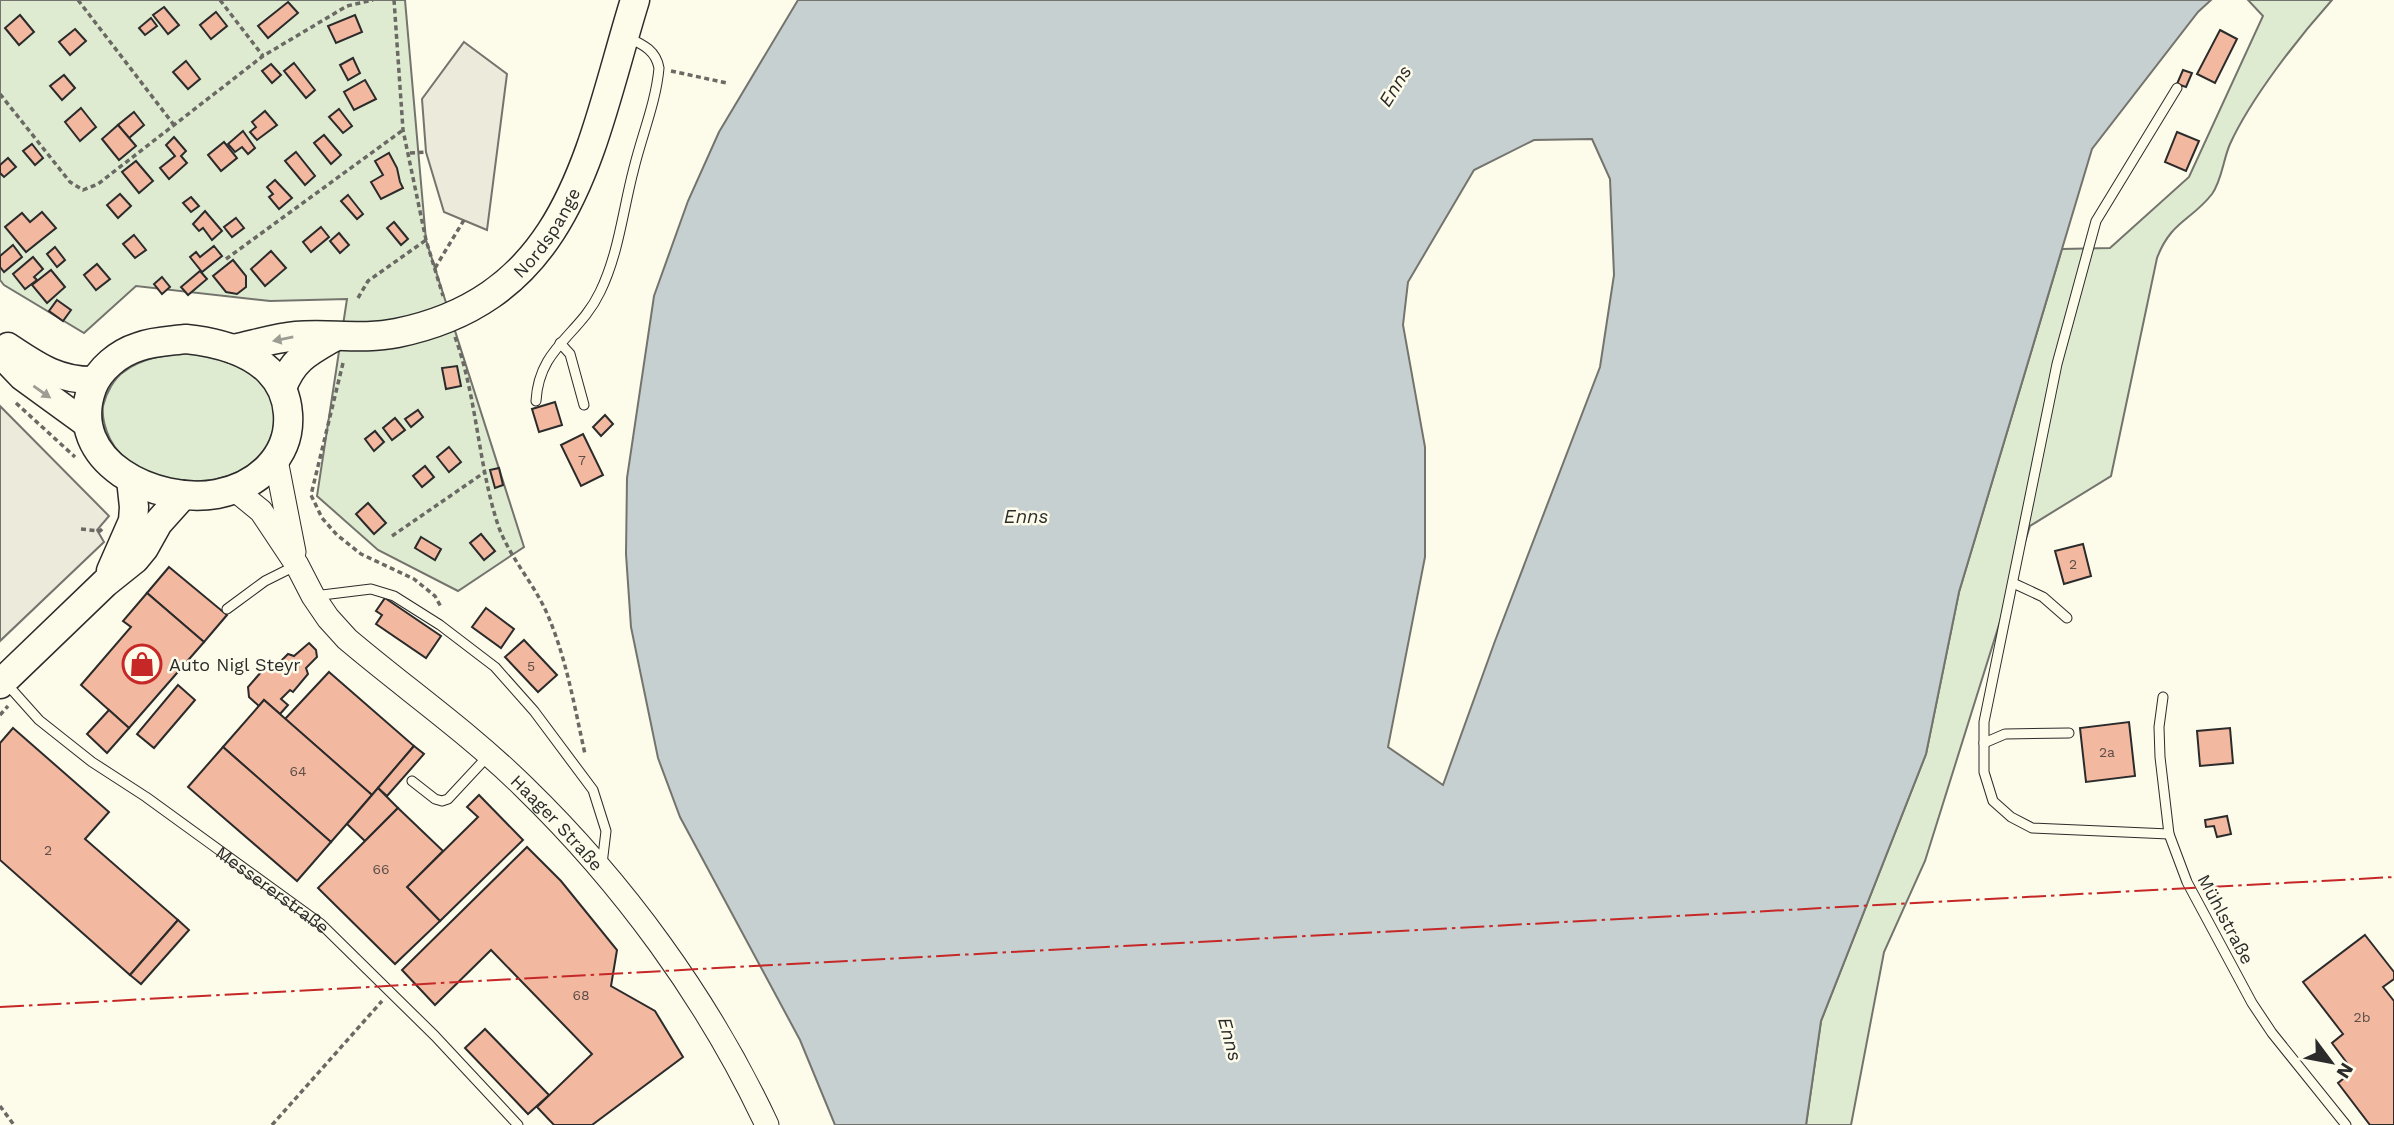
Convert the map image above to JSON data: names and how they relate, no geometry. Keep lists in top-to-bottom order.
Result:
{
  "streets": {
    "main road": ["Nordspange"],
    "street": ["Haager Straße"],
    "lane": ["Messererstraße", "Mühlstraße"]
  },
  "crossings": [
    ["Nordspange", "Haager Straße"]
  ],
  "water": ["Enns"],
  "places": {
    "shop": ["Auto Nigl Steyr"]
  },
  "house_numbers": [
    "7",
    "2",
    "5",
    "2a",
    "64",
    "2",
    "66",
    "68",
    "2b"
  ],
  "north": "bottom right"
}
